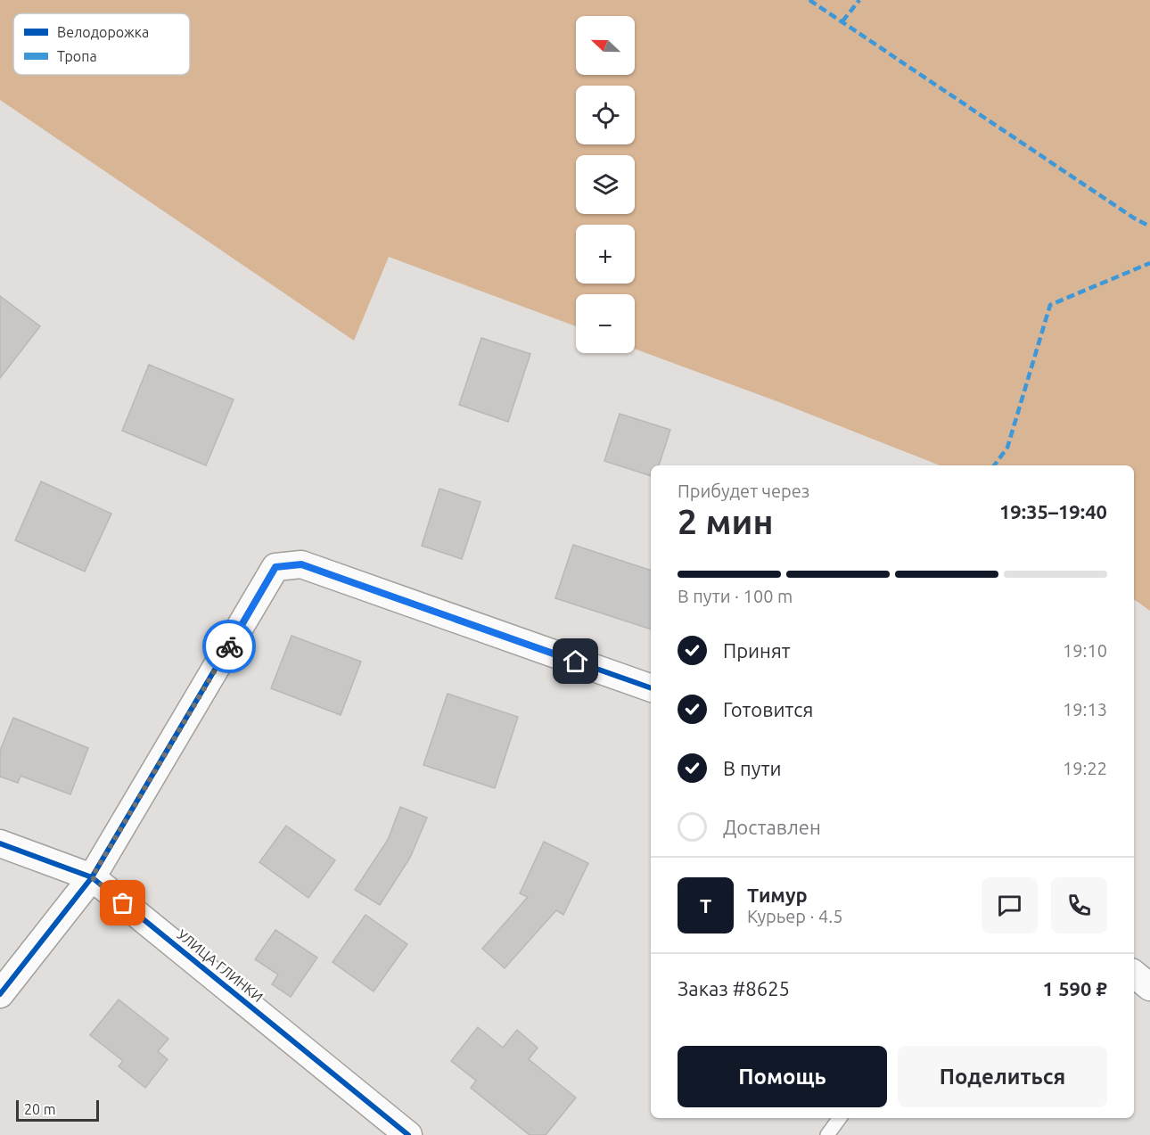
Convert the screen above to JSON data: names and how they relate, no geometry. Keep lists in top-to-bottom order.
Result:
{
  "streets": {
    "street": ["УЛИЦА ГЛИНКИ"]
  },
  "legend": ["Велодорожка", "Тропа"],
  "scale_bar": "20 m",
  "north": "left",
  "page": {
    "map_buttons": ["+", "−"],
    "heading": ["2 мин", "Прибудет через", "19:35–19:40"],
    "panel": [
      "Тимур",
      "Курьер · 4.5",
      "Заказ #8625",
      "1 590 ₽"
    ],
    "bar": "В пути · 100 m",
    "list": [
      ["Принят", "19:10"],
      ["Готовится", "19:13"],
      ["В пути", "19:22"],
      "Доставлен"
    ],
    "round": "Т",
    "buttons": ["Помощь", "Поделиться"],
    "scale": "20 m"
  }
}
